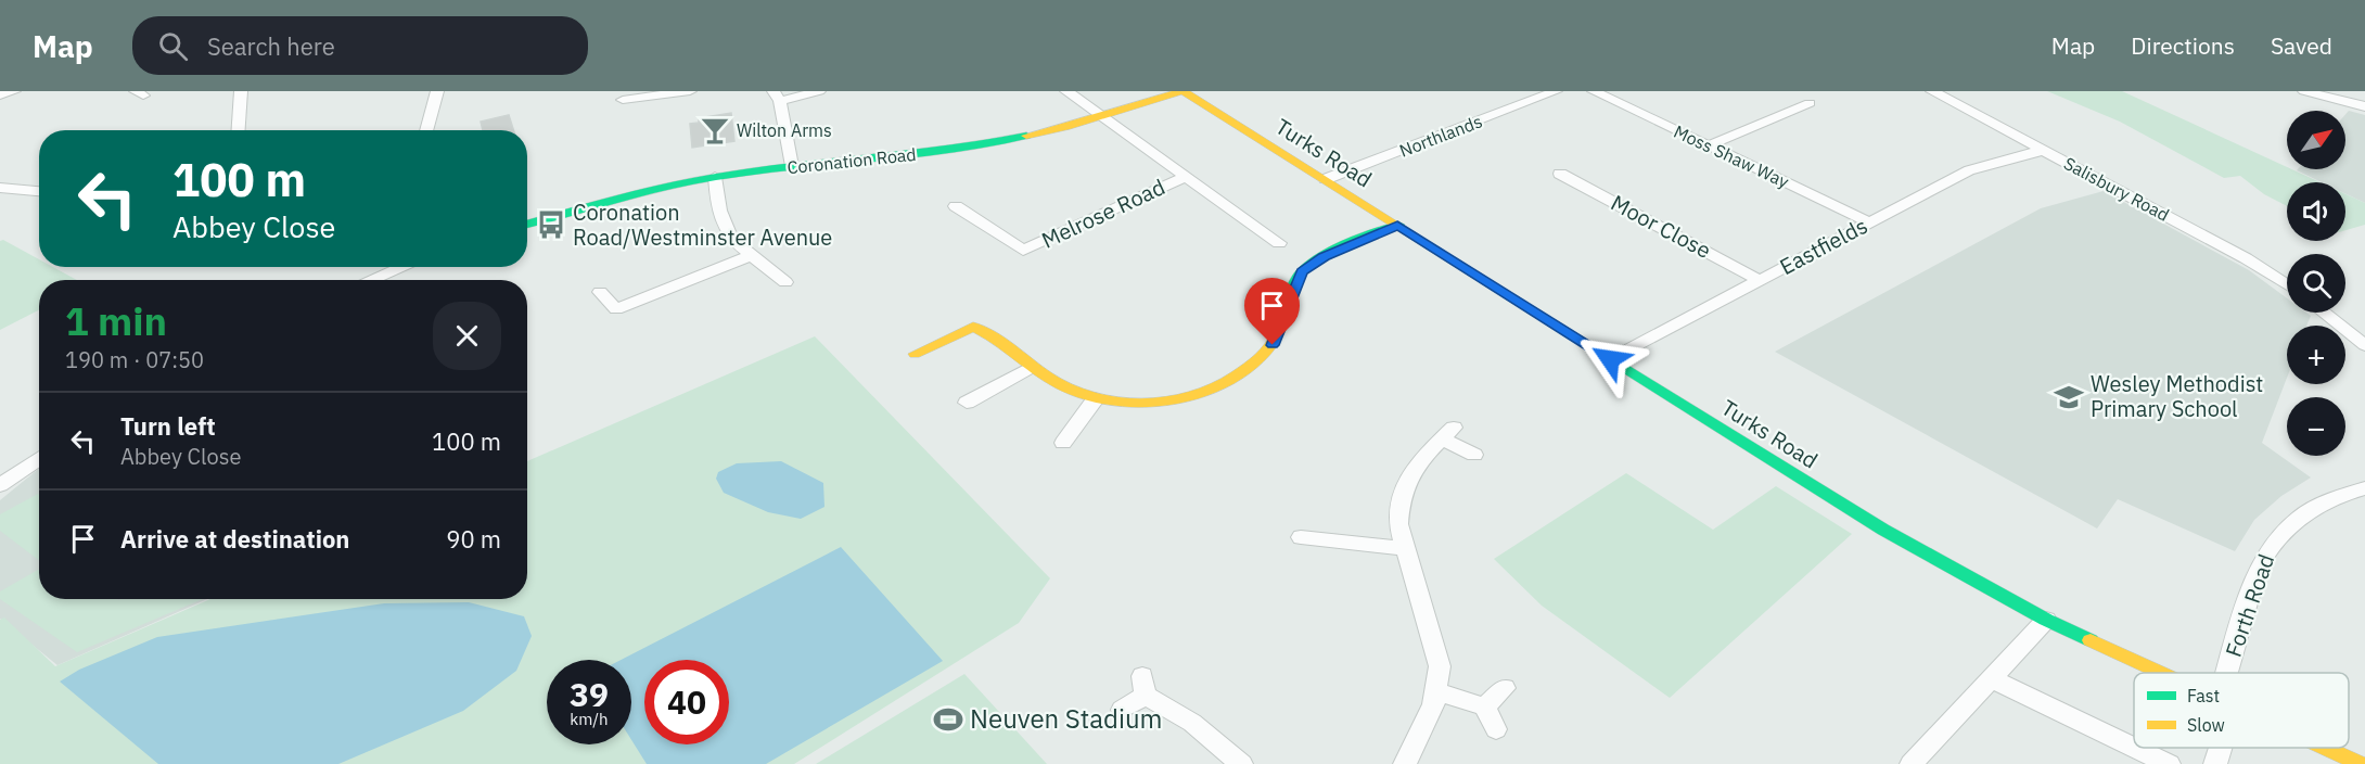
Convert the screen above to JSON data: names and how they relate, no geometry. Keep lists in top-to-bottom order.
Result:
{
  "streets": {
    "street": [
      "Northlands",
      "Turks Road",
      "Moss Shaw Way",
      "Coronation Road",
      "Salisbury Road",
      "Melrose Road",
      "Moor Close",
      "Eastfields",
      "Forth Road"
    ]
  },
  "crossings": [
    ["Northlands", "Turks Road"],
    ["Turks Road", "Coronation Road"],
    ["Turks Road", "Eastfields"],
    ["Moss Shaw Way", "Eastfields"],
    ["Salisbury Road", "Eastfields"],
    ["Moor Close", "Eastfields"]
  ],
  "places": {
    "bar": ["Wilton Arms"],
    "bus stop": ["Coronation Road/Westminster Avenue"],
    "school or university": ["Wesley Methodist Primary School"],
    "sports": ["Neuven Stadium"]
  },
  "legend": ["Fast", "Slow"],
  "north": "top right",
  "page": {
    "header": "Map",
    "search": "Search here",
    "nav": ["Map", "Directions", "Saved"],
    "map_buttons": ["+", "−"],
    "turn": ["100 m", "Abbey Close"],
    "heading": ["1 min", "190 m · 07:50"],
    "list": [
      {
        "name": "Turn left",
        "note": "Abbey Close",
        "value": "100 m"
      },
      {
        "name": "Arrive at destination",
        "value": "90 m"
      }
    ],
    "speed": "39 km/h",
    "limit": "40"
  }
}
